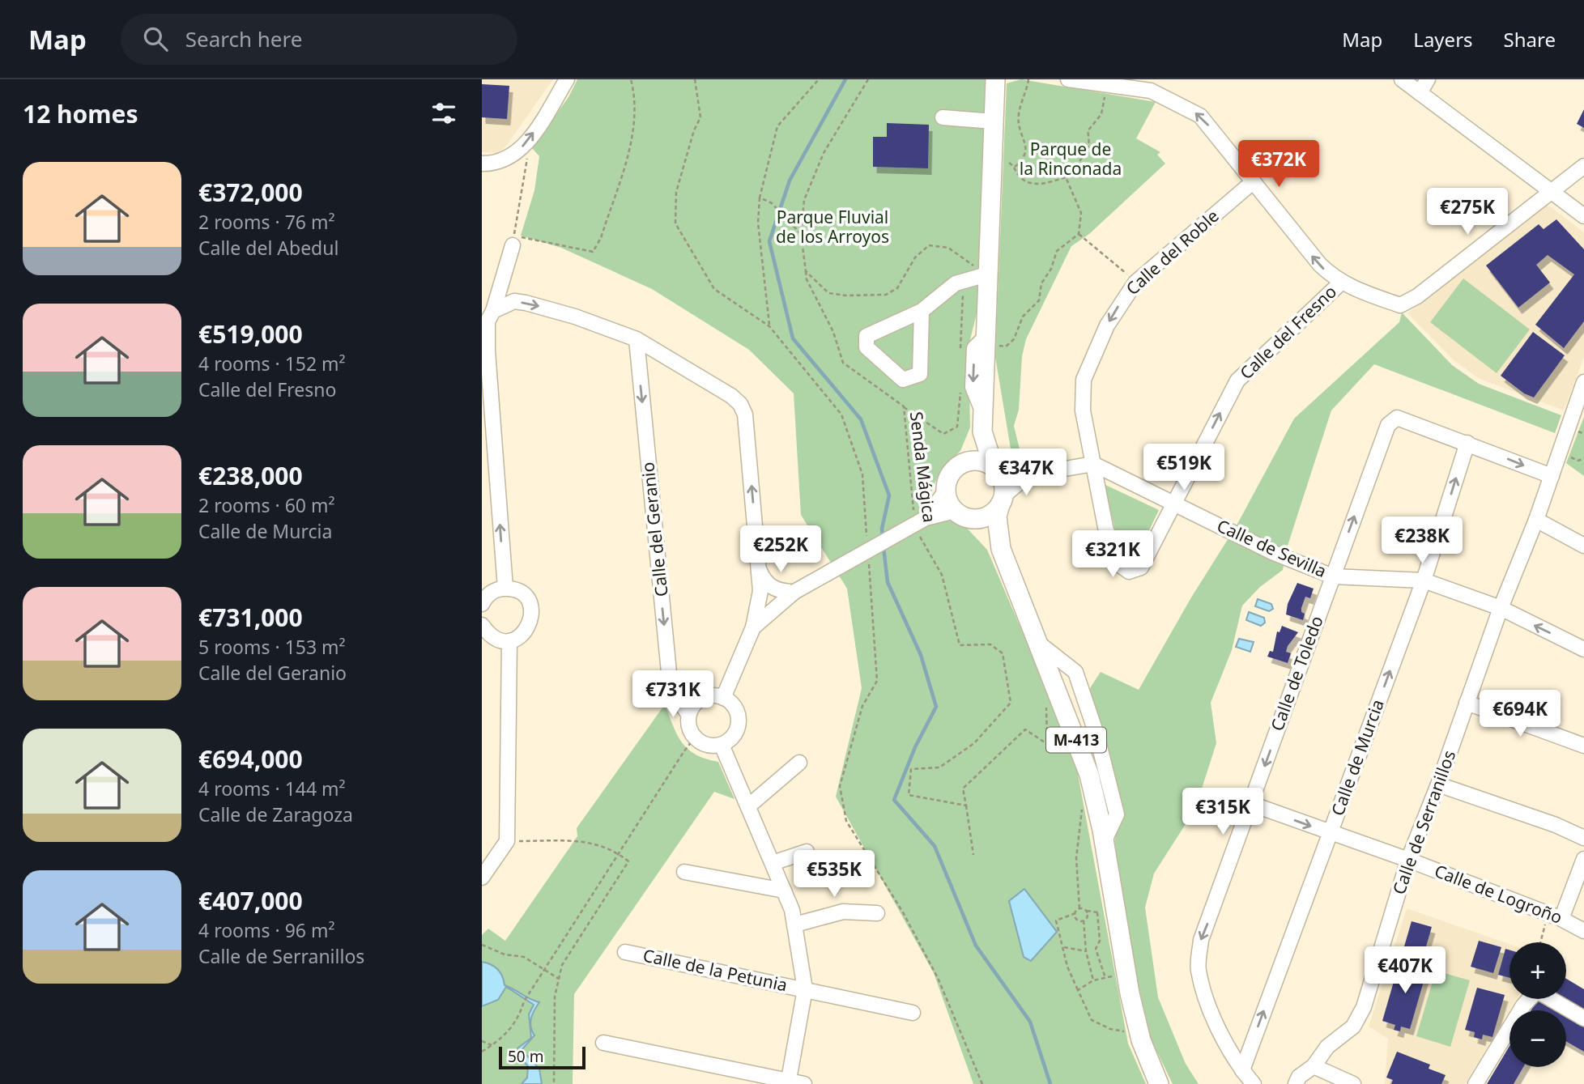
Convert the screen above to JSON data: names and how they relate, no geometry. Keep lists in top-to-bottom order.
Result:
{
  "streets": {
    "main road": ["M-413"],
    "street": [
      "Calle del Roble",
      "Calle del Fresno",
      "Calle del Geranio",
      "Calle de Sevilla",
      "Calle de Toledo",
      "Calle de Murcia",
      "Calle de Serranillos",
      "Calle de Logroño",
      "Calle de la Petunia"
    ],
    "path": ["Senda Mágica"]
  },
  "crossings": [
    ["Calle del Roble", "Calle del Fresno"],
    ["Calle del Roble", "Calle de Sevilla"],
    ["Calle del Fresno", "Calle de Sevilla"],
    ["Calle de Sevilla", "Calle de Toledo"],
    ["Calle de Sevilla", "Calle de Murcia"],
    ["Calle de Sevilla", "Calle de Serranillos"],
    ["Calle de Toledo", "Calle de Murcia"],
    ["Calle de Toledo", "Calle de Serranillos"],
    ["Calle de Toledo", "Calle de Logroño"],
    ["Calle de Murcia", "Calle de Logroño"],
    ["Calle de Serranillos", "Calle de Logroño"]
  ],
  "one_way": ["Calle del Fresno", "Calle del Geranio", "Calle de Murcia"],
  "parks": ["Parque de la Rinconada", "Parque Fluvial de los Arroyos"],
  "scale_bar": "50 m",
  "page": {
    "header": "Map",
    "search": "Search here",
    "nav": ["Map", "Layers", "Share"],
    "heading": "12 homes",
    "price": [
      "€372K",
      "€275K",
      "€519K",
      "€347K",
      "€238K",
      "€252K",
      "€321K",
      "€731K",
      "€694K",
      "€315K",
      "€535K",
      "€407K"
    ],
    "list": [
      {
        "name": "€372,000",
        "note": "2 rooms · 76 m² · Calle del Abedul"
      },
      {
        "name": "€519,000",
        "note": "4 rooms · 152 m² · Calle del Fresno"
      },
      {
        "name": "€238,000",
        "note": "2 rooms · 60 m² · Calle de Murcia"
      },
      {
        "name": "€731,000",
        "note": "5 rooms · 153 m² · Calle del Geranio"
      },
      {
        "name": "€694,000",
        "note": "4 rooms · 144 m² · Calle de Zaragoza"
      },
      {
        "name": "€407,000",
        "note": "4 rooms · 96 m² · Calle de Serranillos"
      }
    ],
    "map_buttons": ["+", "−"],
    "scale": "50 m"
  }
}
